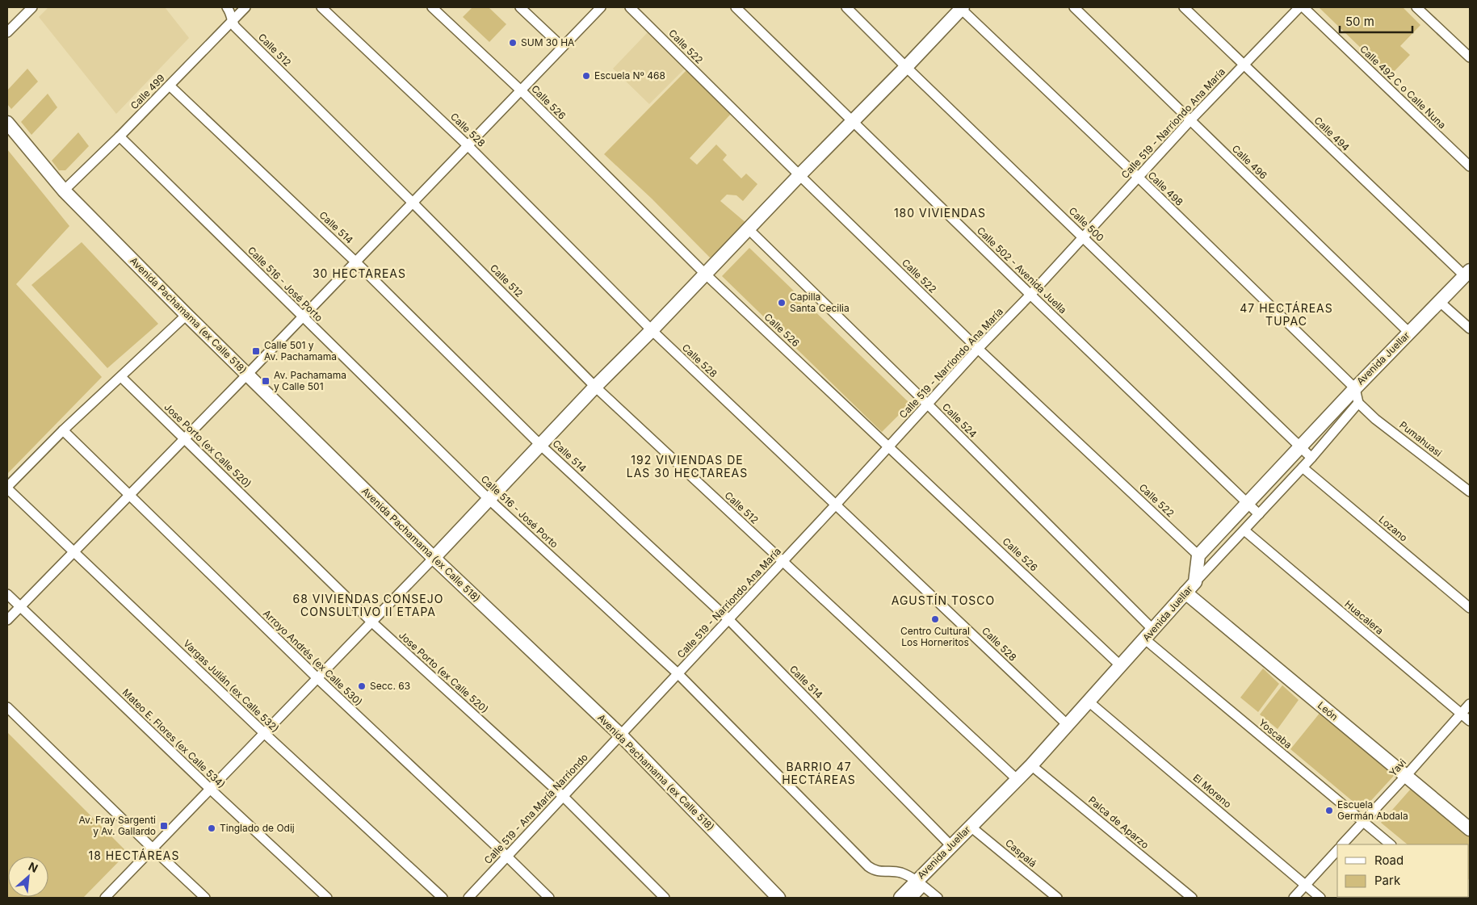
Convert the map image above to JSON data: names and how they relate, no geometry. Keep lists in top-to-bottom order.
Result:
{
  "streets": {
    "street": [
      "Calle 522",
      "Calle 512",
      "Calle 492 C o Calle Nuna",
      "Calle 499",
      "Calle 526",
      "Calle 519 - Narriondo Ana María",
      "Calle 528",
      "Calle 494",
      "Calle 496",
      "Calle 498",
      "Calle 500",
      "Calle 514",
      "Calle 502 - Avenida Juella",
      "Calle 516 - José Porto",
      "Avenida Pachamama (ex Calle 518)",
      "Avenida Juellar",
      "Calle 524",
      "Pumahuasi",
      "Jose Porto (ex Calle 520)",
      "Lozano",
      "Huacalera",
      "Arroyo Andrés (ex Calle 530)",
      "Vargas Julián (ex Calle 532)",
      "León",
      "Yoscaba",
      "Mateo E. Flores (ex Calle 534)",
      "Yavi",
      "El Moreno",
      "Calle 519 - Ana María Narriondo",
      "Palca de Aparzo",
      "Caspalá"
    ]
  },
  "crossings": [
    ["Calle 522", "Calle 519 - Narriondo Ana María"],
    ["Calle 522", "Avenida Juellar"],
    ["Calle 512", "Calle 499"],
    ["Calle 512", "Calle 519 - Narriondo Ana María"],
    ["Calle 512", "Avenida Juellar"],
    ["Calle 499", "Calle 514"],
    ["Calle 499", "Calle 516 - José Porto"],
    ["Calle 499", "Avenida Pachamama (ex Calle 518)"],
    ["Calle 526", "Calle 519 - Narriondo Ana María"],
    ["Calle 526", "Avenida Juellar"],
    ["Calle 519 - Narriondo Ana María", "Calle 528"],
    ["Calle 519 - Narriondo Ana María", "Calle 494"],
    ["Calle 519 - Narriondo Ana María", "Calle 496"],
    ["Calle 519 - Narriondo Ana María", "Calle 498"],
    ["Calle 519 - Narriondo Ana María", "Calle 500"],
    ["Calle 519 - Narriondo Ana María", "Calle 514"],
    ["Calle 519 - Narriondo Ana María", "Calle 502 - Avenida Juella"],
    ["Calle 519 - Narriondo Ana María", "Calle 516 - José Porto"],
    ["Calle 519 - Narriondo Ana María", "Avenida Pachamama (ex Calle 518)"],
    ["Calle 519 - Narriondo Ana María", "Calle 524"],
    ["Calle 519 - Narriondo Ana María", "Calle 519 - Ana María Narriondo"],
    ["Calle 528", "Avenida Juellar"],
    ["Calle 494", "Avenida Juellar"],
    ["Calle 496", "Avenida Juellar"],
    ["Calle 498", "Avenida Juellar"],
    ["Calle 500", "Avenida Juellar"],
    ["Calle 514", "Avenida Juellar"],
    ["Calle 502 - Avenida Juella", "Avenida Juellar"],
    ["Calle 516 - José Porto", "Avenida Juellar"],
    ["Avenida Pachamama (ex Calle 518)", "Calle 519 - Ana María Narriondo"],
    ["Avenida Juellar", "Calle 524"],
    ["Avenida Juellar", "León"],
    ["Avenida Juellar", "Yoscaba"],
    ["Avenida Juellar", "El Moreno"],
    ["Avenida Juellar", "Palca de Aparzo"],
    ["Avenida Juellar", "Caspalá"],
    ["Jose Porto (ex Calle 520)", "Calle 519 - Ana María Narriondo"],
    ["Huacalera", "Yavi"],
    ["Arroyo Andrés (ex Calle 530)", "Calle 519 - Ana María Narriondo"],
    ["León", "Yavi"],
    ["Yoscaba", "Yavi"]
  ],
  "districts": [
    "180 VIVIENDAS",
    "30 HECTAREAS",
    "47 HECTÁREAS TUPAC",
    "192 VIVIENDAS DE LAS 30 HECTAREAS",
    "68 VIVIENDAS CONSEJO CONSULTIVO II ETAPA",
    "AGUSTÍN TOSCO",
    "BARRIO 47 HECTÁREAS",
    "18 HECTÁREAS"
  ],
  "places": {
    "other": [
      "SUM 30 HA",
      "Escuela Nº 468",
      "Capilla Santa Cecilia",
      "Centro Cultural Los Horneritos",
      "Secc. 63",
      "Escuela Germán Abdala",
      "Tinglado de Odij"
    ],
    "transit": ["Calle 501 y Av. Pachamama", "Av. Pachamama y Calle 501", "Av. Fray Sargenti y Av. Gallardo"]
  },
  "legend": ["Road", "Park"],
  "scale_bar": "50 m",
  "north": "top right"
}
